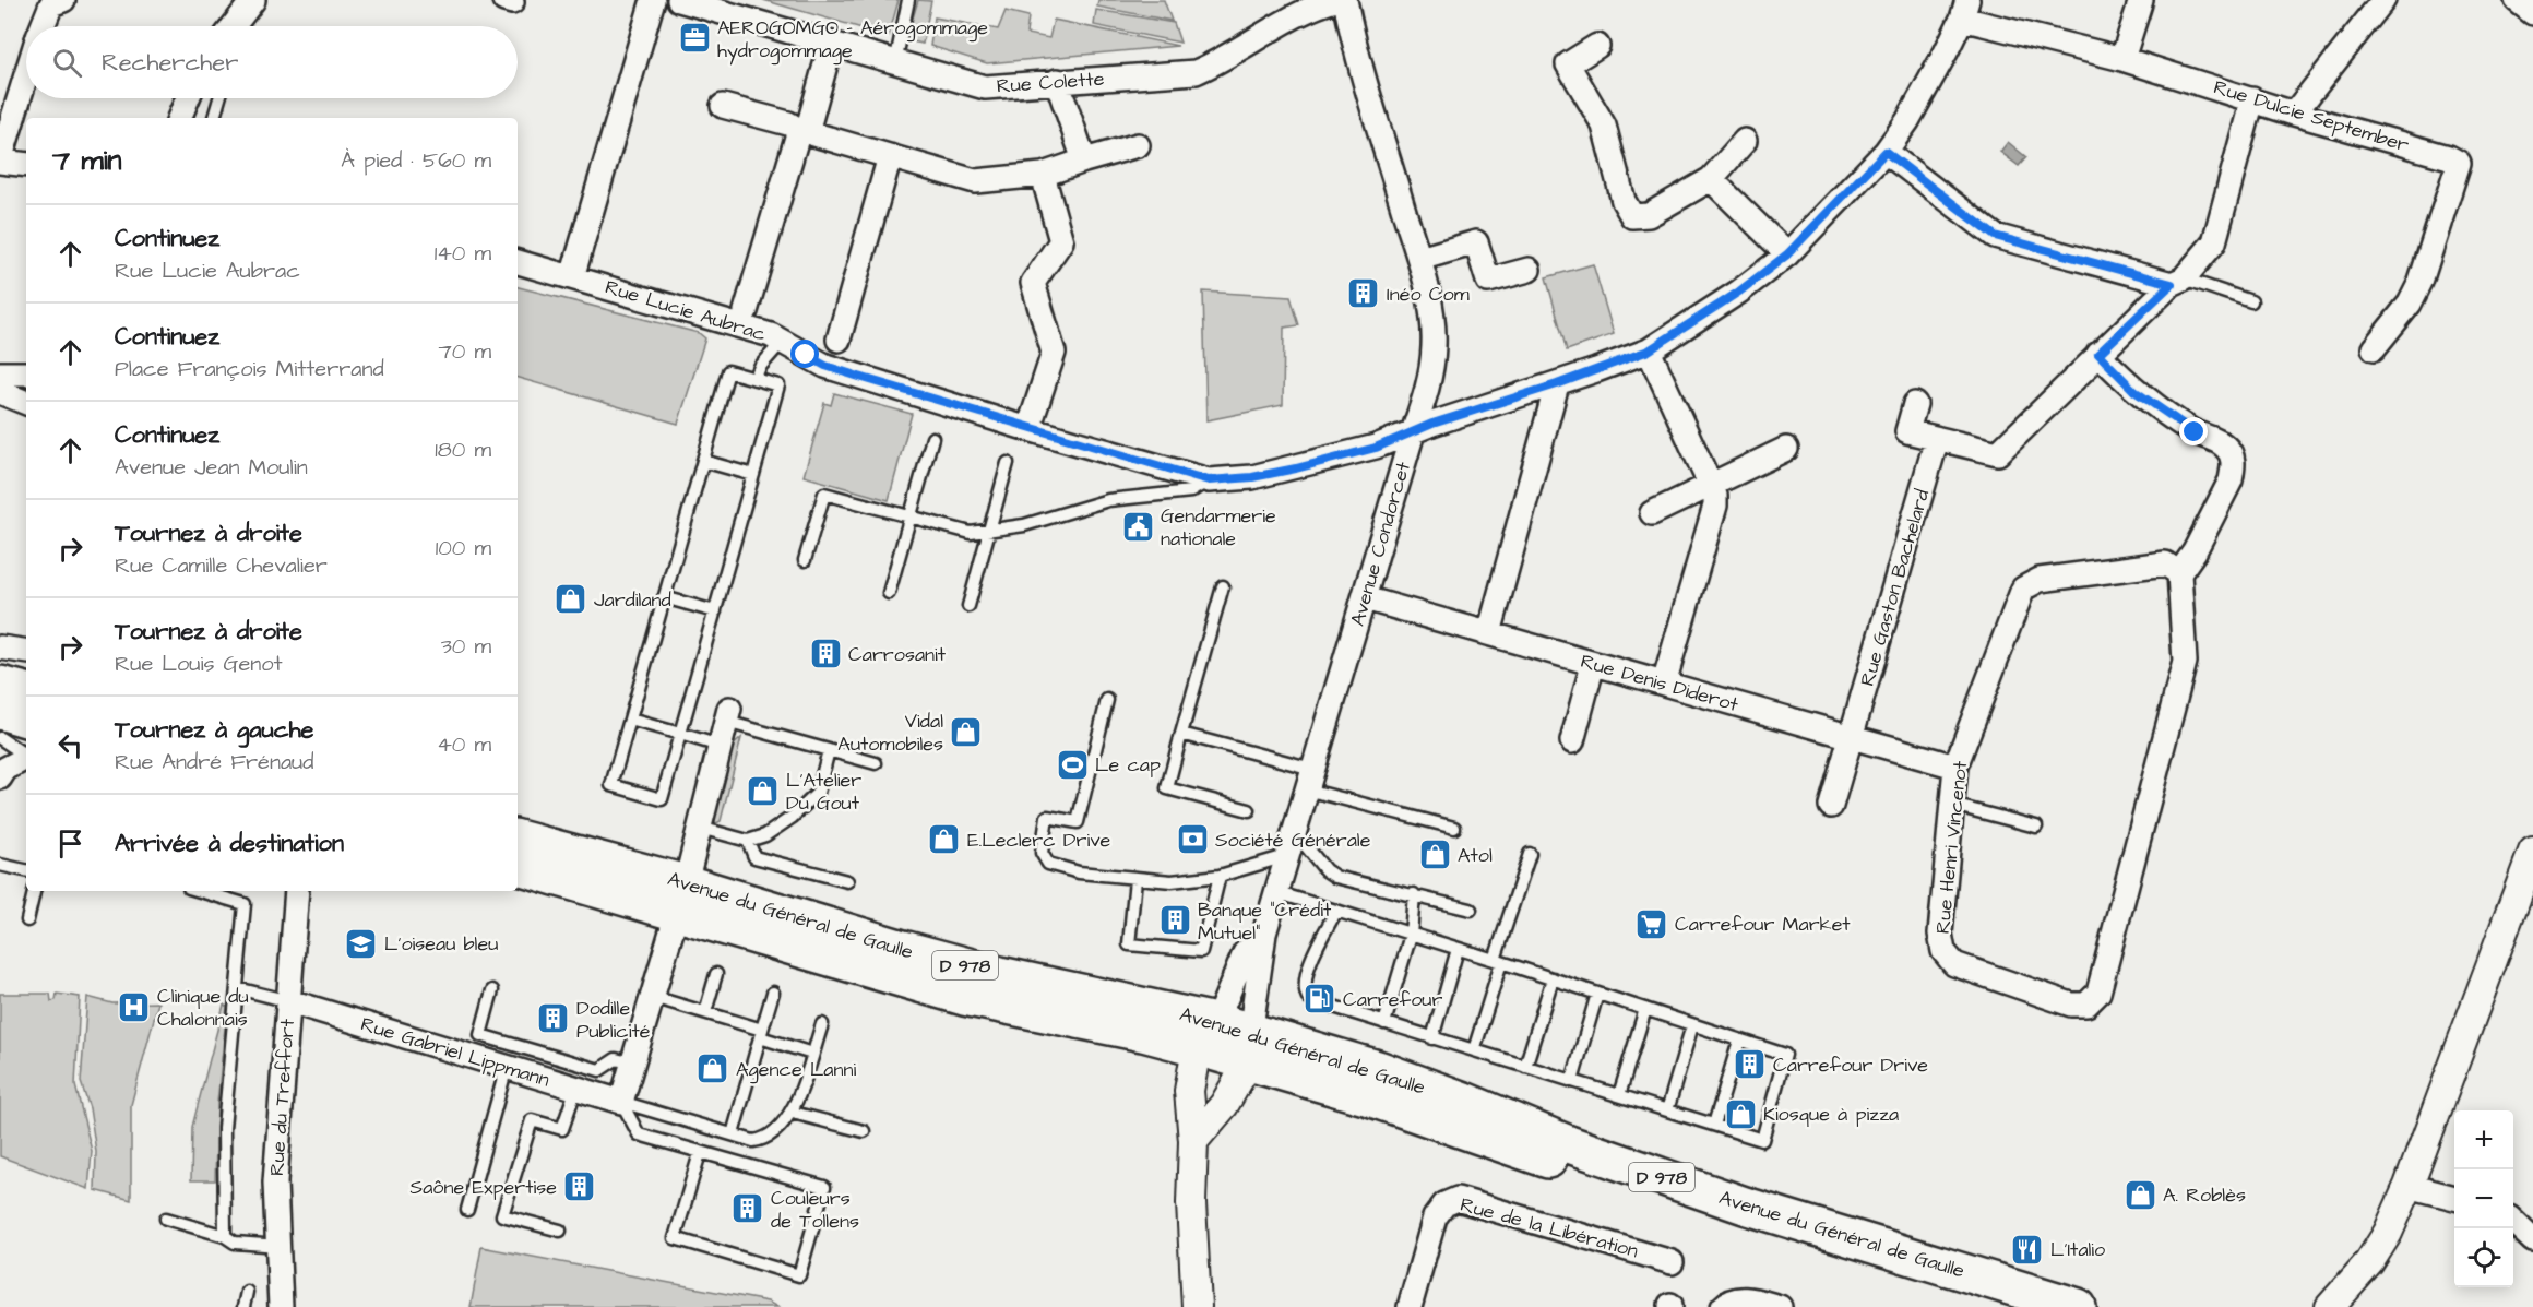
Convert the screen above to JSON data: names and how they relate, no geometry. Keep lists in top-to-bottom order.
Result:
{
  "streets": {
    "main road": ["Avenue du Général de Gaulle", "D 978"],
    "street": [
      "Rue Colette",
      "Rue Dulcie September",
      "Rue Lucie Aubrac",
      "Avenue Condorcet",
      "Rue Gaston Bachelard",
      "Rue Denis Diderot",
      "Rue Henri Vincenot",
      "Rue Gabriel Lippmann",
      "Rue du Treffort",
      "Rue de la Libération"
    ]
  },
  "crossings": [
    ["Avenue Condorcet", "Rue Denis Diderot"],
    ["Avenue Condorcet", "Avenue du Général de Gaulle"],
    ["Rue Gaston Bachelard", "Rue Denis Diderot"],
    ["Rue Denis Diderot", "Rue Henri Vincenot"],
    ["Rue Gabriel Lippmann", "Rue du Treffort"]
  ],
  "places": {
    "office": ["AEROGOMGO - Aérogommage hydrogommage"],
    "building": [
      "Inéo Com",
      "Carrosanit",
      "Banque \"Crédit Mutuel\"",
      "Dodille Publicité",
      "Carrefour Drive",
      "Saône Expertise",
      "Couleurs de Tollens"
    ],
    "public building": ["Gendarmerie nationale"],
    "shop": [
      "Jardiland",
      "Vidal Automobiles",
      "L'Atelier Du Gout",
      "E.Leclerc Drive",
      "Atol",
      "Agence Lanni",
      "Kiosque à pizza",
      "A. Roblès"
    ],
    "sports": ["Le cap"],
    "bank": ["Société Générale"],
    "supermarket": ["Carrefour Market"],
    "school or university": ["L'oiseau bleu"],
    "fuel station": ["Carrefour"],
    "hospital": ["Clinique du Chalonnais"],
    "restaurant": ["L'Italio"]
  },
  "page": {
    "search": "Rechercher",
    "heading": ["7 min", "À pied · 560 m"],
    "list": [
      ["Continuez", "Rue Lucie Aubrac", "140 m"],
      ["Continuez", "Place François Mitterrand", "70 m"],
      ["Continuez", "Avenue Jean Moulin", "180 m"],
      ["Tournez à droite", "Rue Camille Chevalier", "100 m"],
      ["Tournez à droite", "Rue Louis Genot", "30 m"],
      ["Tournez à gauche", "Rue André Frénaud", "40 m"],
      "Arrivée à destination"
    ],
    "map_buttons": ["+", "−"]
  }
}
